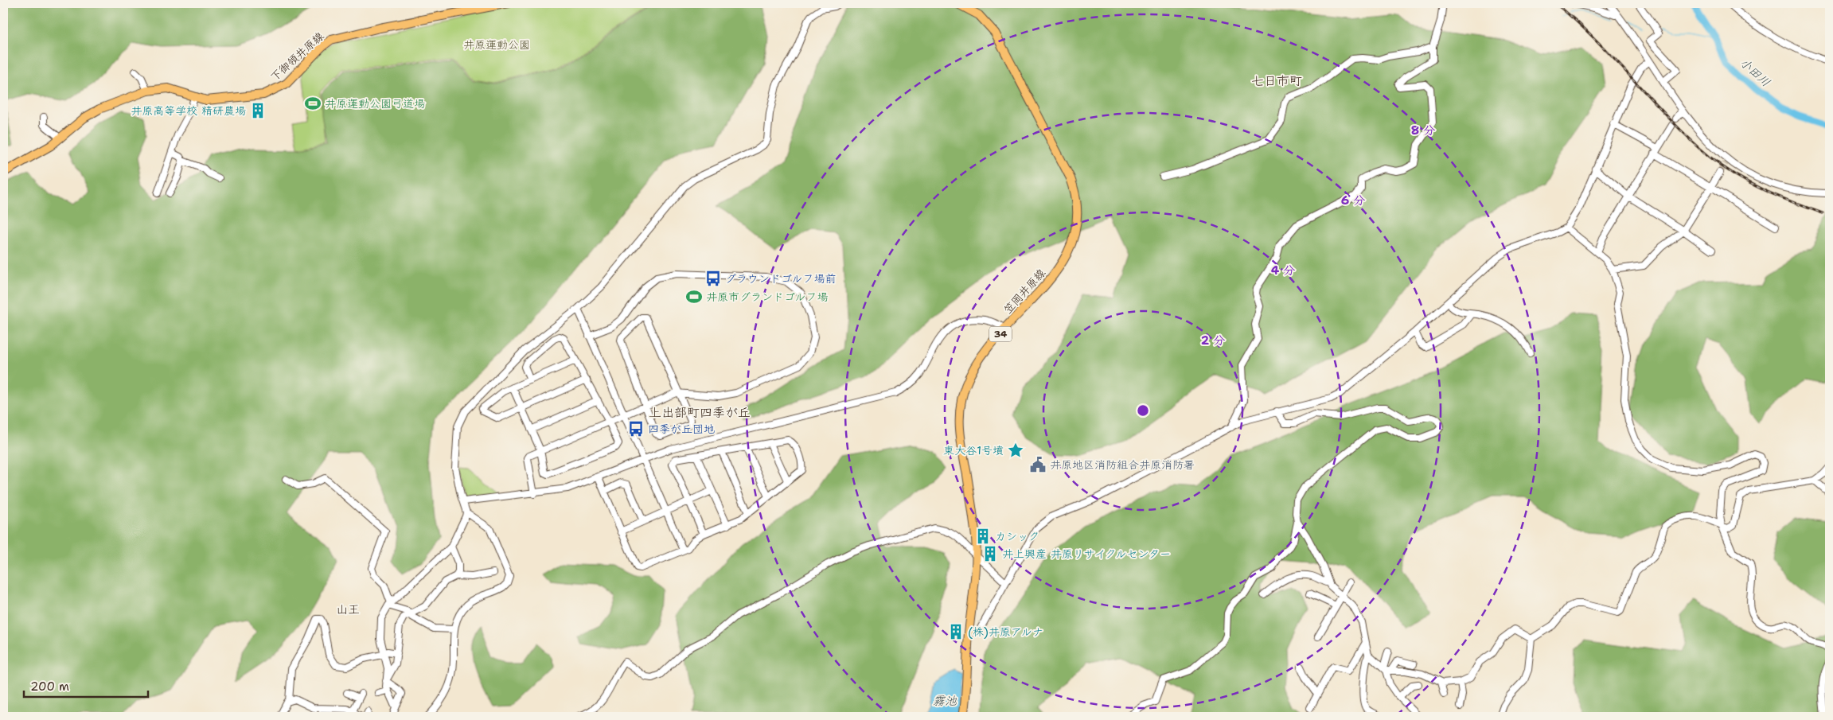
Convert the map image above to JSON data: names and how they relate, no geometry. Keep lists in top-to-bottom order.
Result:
{
  "streets": {
    "main road": ["下御領井原線", "笠岡井原線", "34"]
  },
  "districts": ["七日市町", "上出部町四季が丘", "山王"],
  "water": ["小田川", "霧池"],
  "parks": ["井原運動公園"],
  "places": {
    "sports": ["井原運動公園弓道場", "井原市グランドゴルフ場"],
    "building": [
      "井原高等学校 精研農場",
      "カシック",
      "井上興産 井原リサイクルセンター",
      "(株)井原アルナ"
    ],
    "bus stop": ["グラウンドゴルフ場前", "四季が丘団地"],
    "place": ["東大谷1号墳"],
    "public building": ["井原地区消防組合井原消防署"]
  },
  "scale_bar": "200 m",
  "rings": [
    "8 分",
    "6 分",
    "4 分",
    "2 分"
  ]
}
